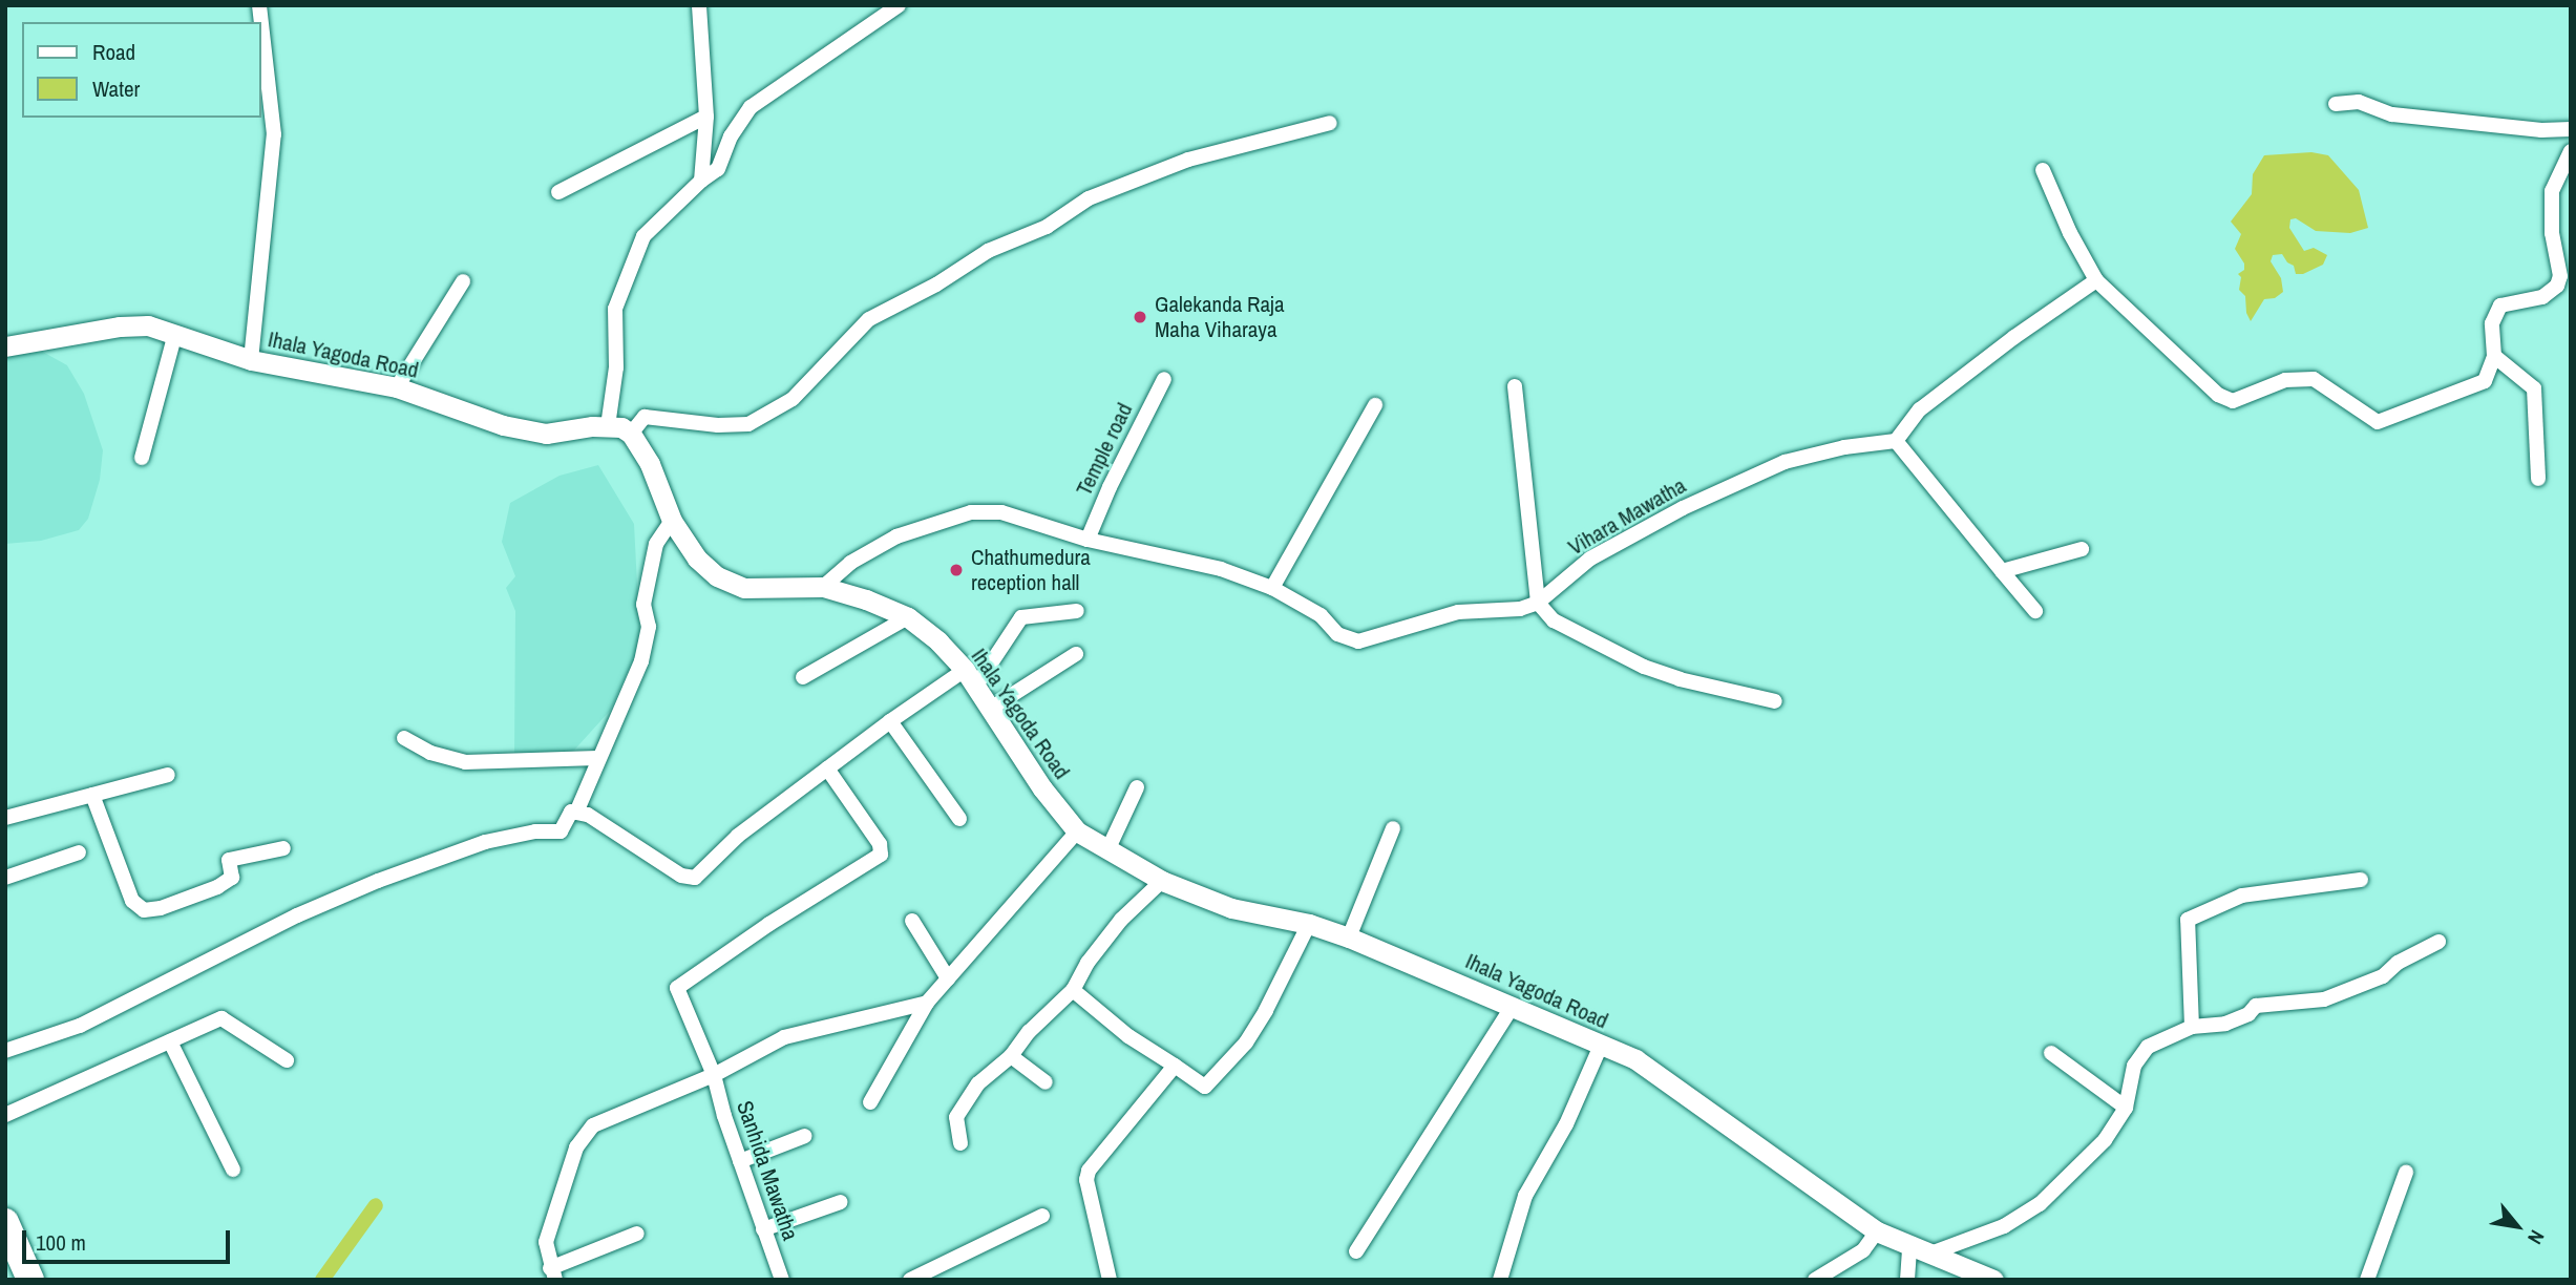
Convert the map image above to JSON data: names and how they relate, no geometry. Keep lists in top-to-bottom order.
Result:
{
  "streets": {
    "street": [
      "Ihala Yagoda Road",
      "Temple road",
      "Vihara Mawatha",
      "Sanhida Mawatha"
    ]
  },
  "crossings": [
    ["Ihala Yagoda Road", "Vihara Mawatha"],
    ["Temple road", "Vihara Mawatha"]
  ],
  "places": ["Galekanda Raja Maha Viharaya", "Chathumedura reception hall"],
  "legend": ["Road", "Water"],
  "scale_bar": "100 m",
  "north": "bottom right"
}
